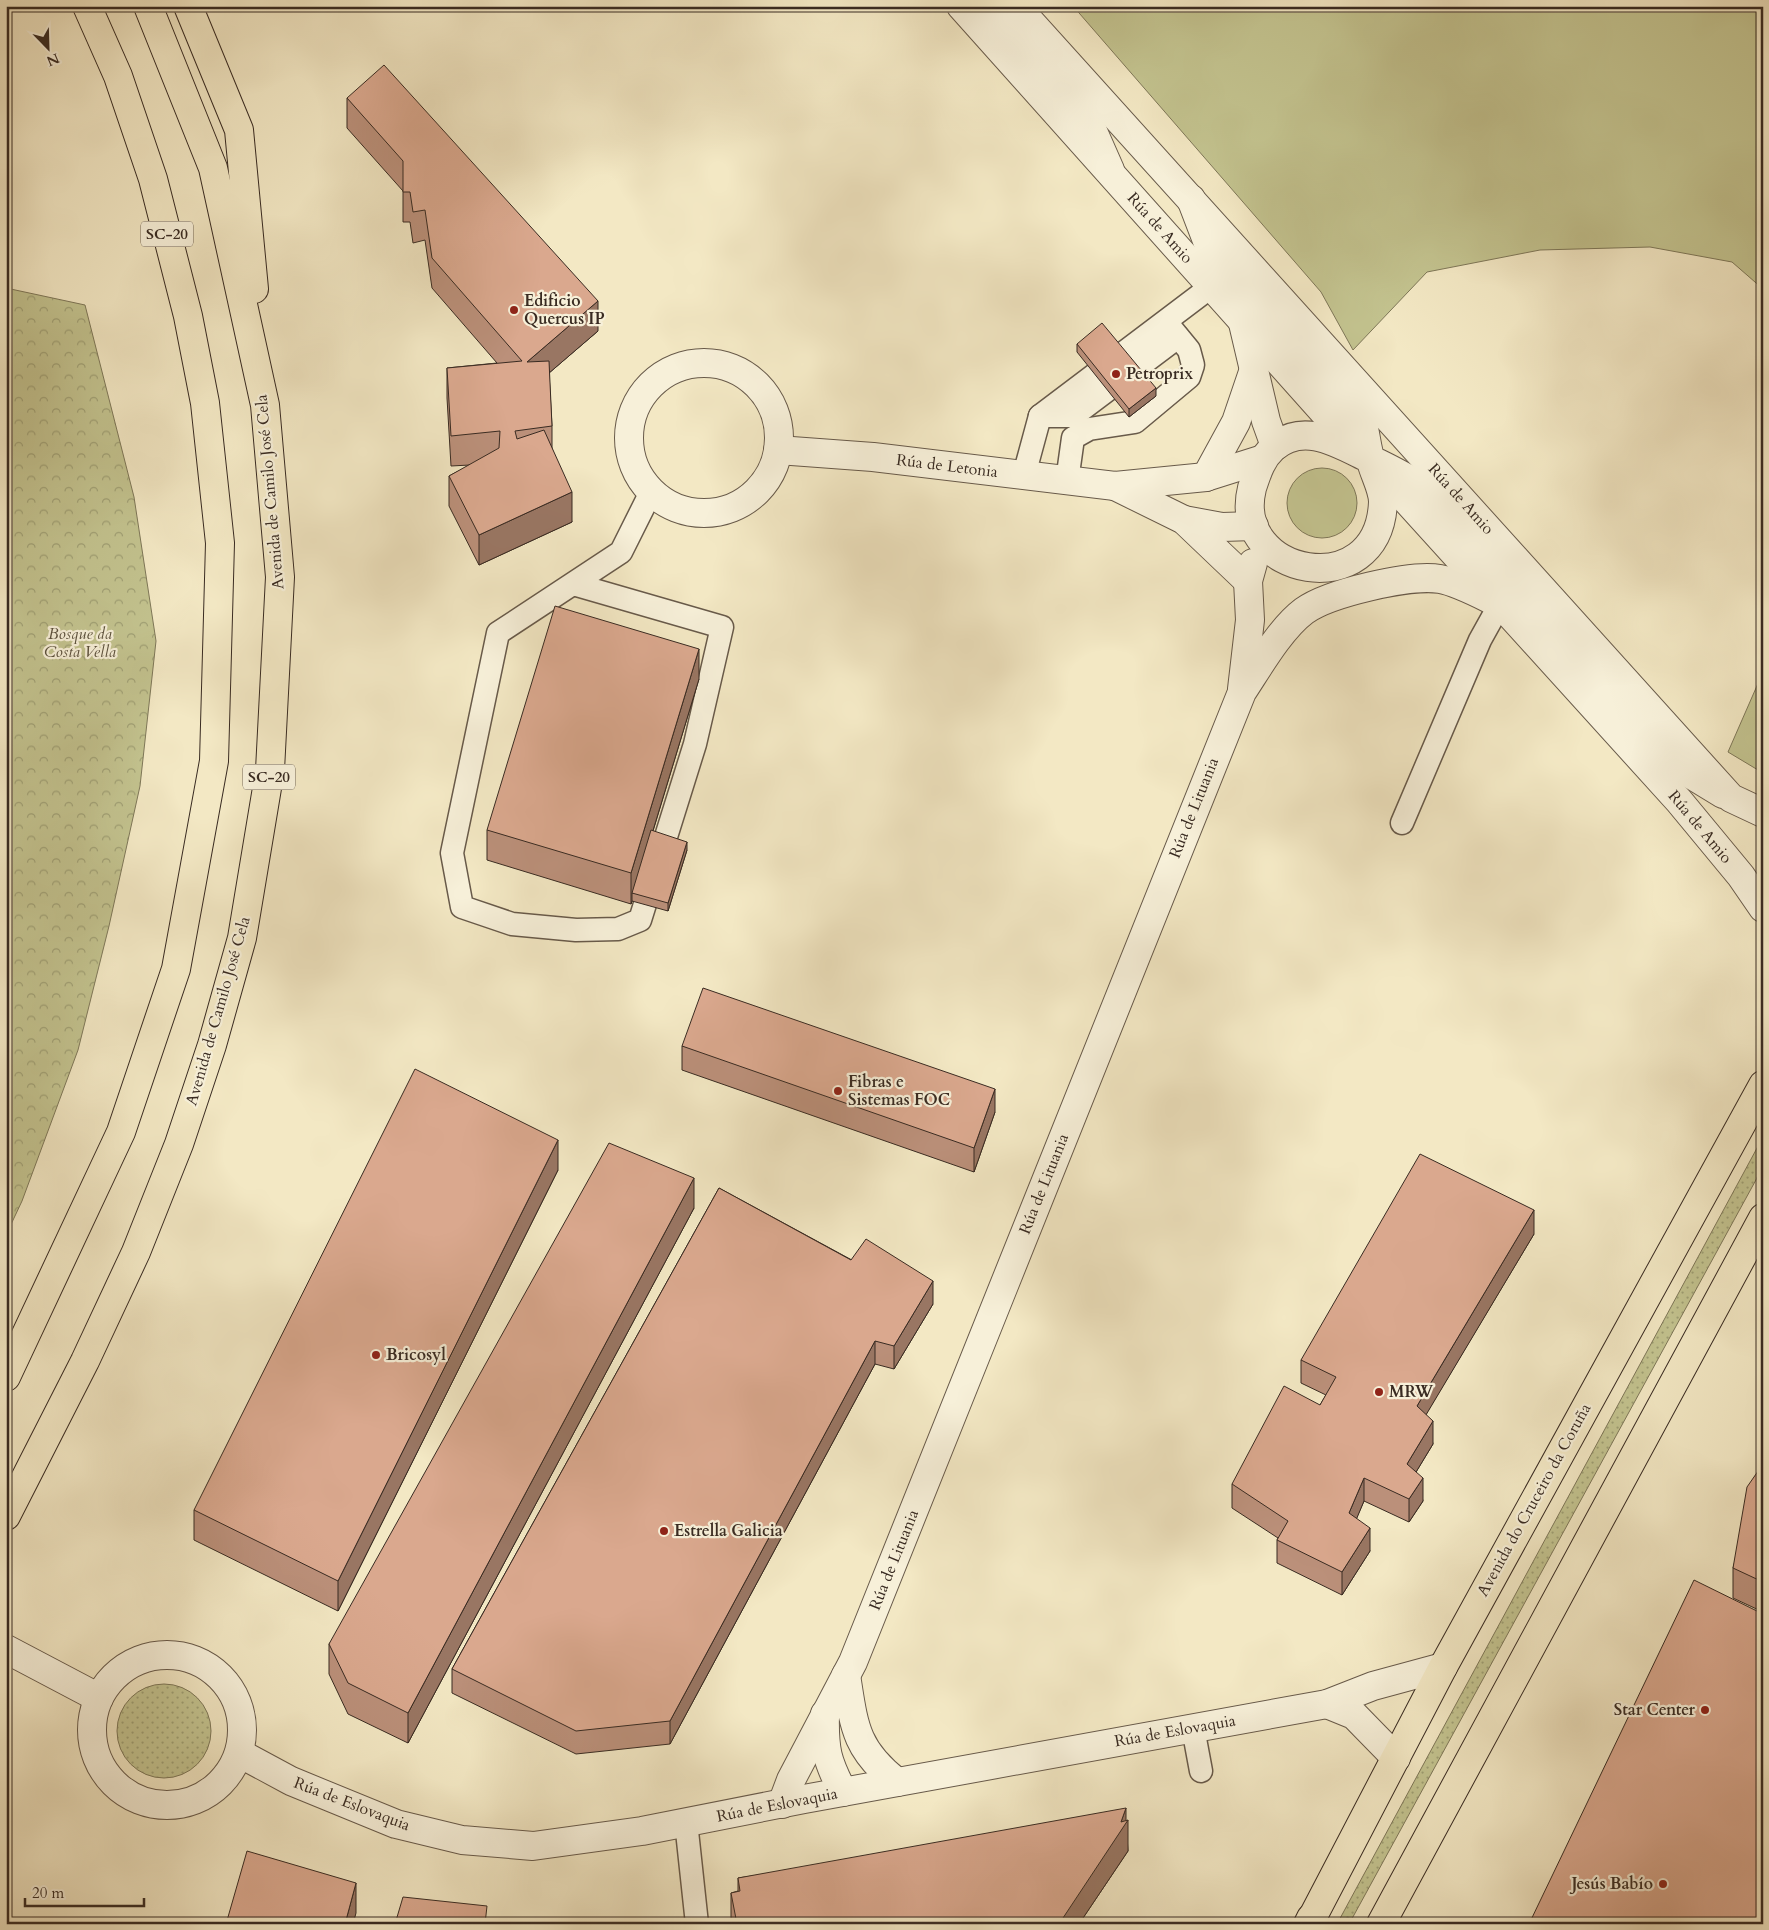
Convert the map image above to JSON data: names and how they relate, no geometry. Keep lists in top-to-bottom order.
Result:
{
  "streets": {
    "main road": ["SC-20", "Avenida de Camilo José Cela", "Avenida do Cruceiro da Coruña"],
    "street": [
      "Rúa de Amio",
      "Rúa de Letonia",
      "Rúa de Lituania",
      "Rúa de Eslovaquia"
    ]
  },
  "crossings": [
    ["Rúa de Amio", "Rúa de Letonia"],
    ["Rúa de Amio", "Rúa de Lituania"],
    ["SC-20", "Avenida de Camilo José Cela"],
    ["Rúa de Letonia", "Rúa de Lituania"],
    ["Rúa de Lituania", "Rúa de Eslovaquia"],
    ["Avenida do Cruceiro da Coruña", "Rúa de Eslovaquia"]
  ],
  "parks": ["Bosque da Costa Vella"],
  "places": [
    "Edificio Quercus IP",
    "Petroprix",
    "Fibras e Sistemas FOC",
    "Bricosyl",
    "MRW",
    "Estrella Galicia",
    "Star Center",
    "Jesús Babío"
  ],
  "scale_bar": "20 m",
  "north": "bottom right"
}
